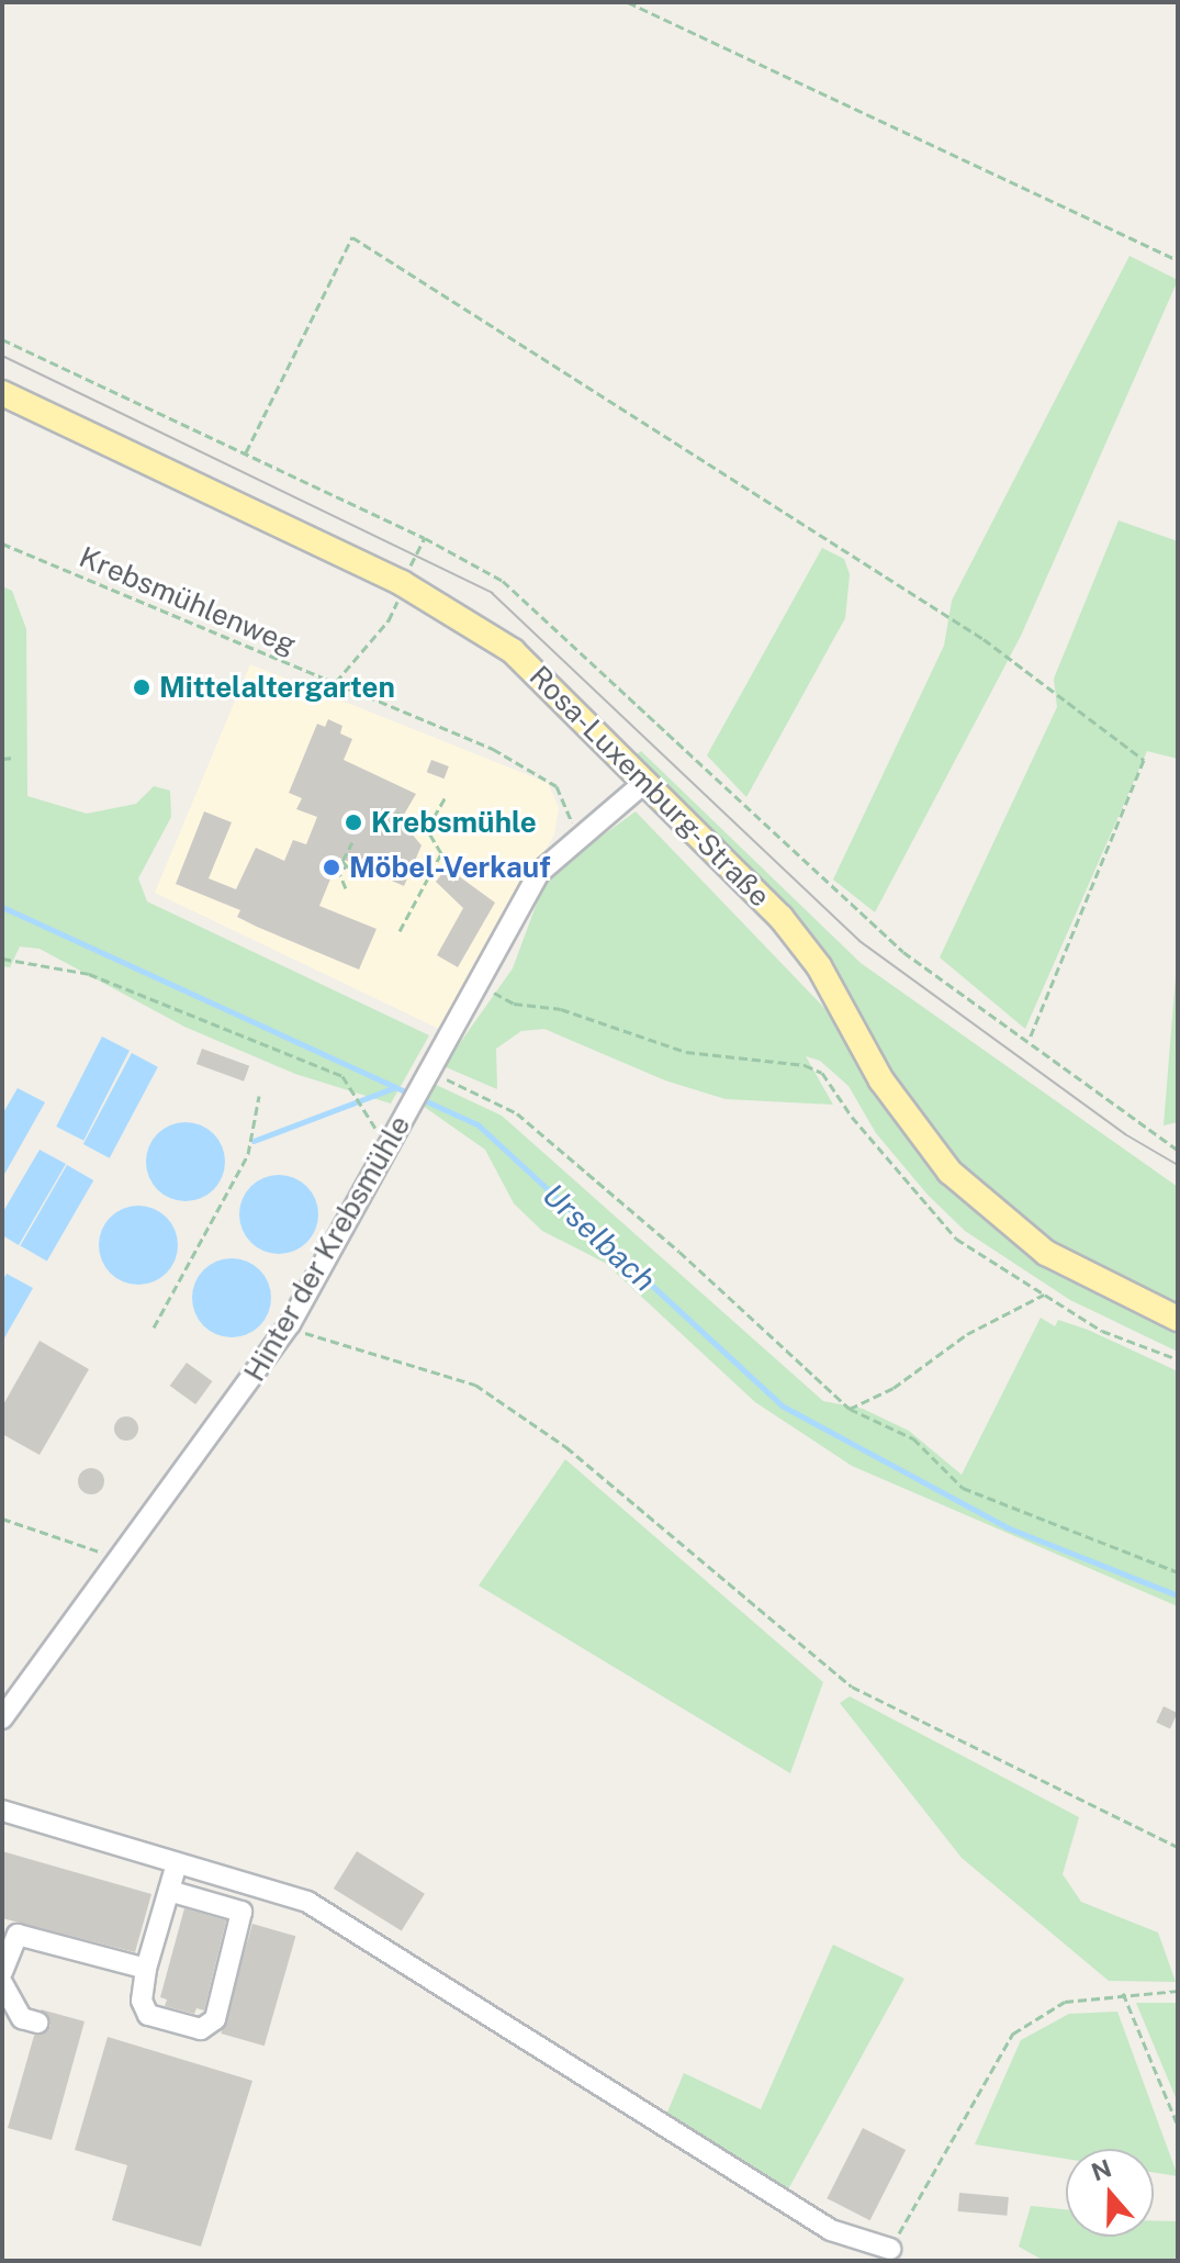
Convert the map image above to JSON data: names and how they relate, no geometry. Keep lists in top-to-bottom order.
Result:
{
  "streets": {
    "main road": ["Rosa-Luxemburg-Straße"],
    "street": ["Hinter der Krebsmühle"],
    "path": ["Krebsmühlenweg"]
  },
  "crossings": [
    ["Rosa-Luxemburg-Straße", "Hinter der Krebsmühle"]
  ],
  "water": ["Urselbach"],
  "places": ["Mittelaltergarten", "Krebsmühle", "Möbel-Verkauf"],
  "north": "top"
}
